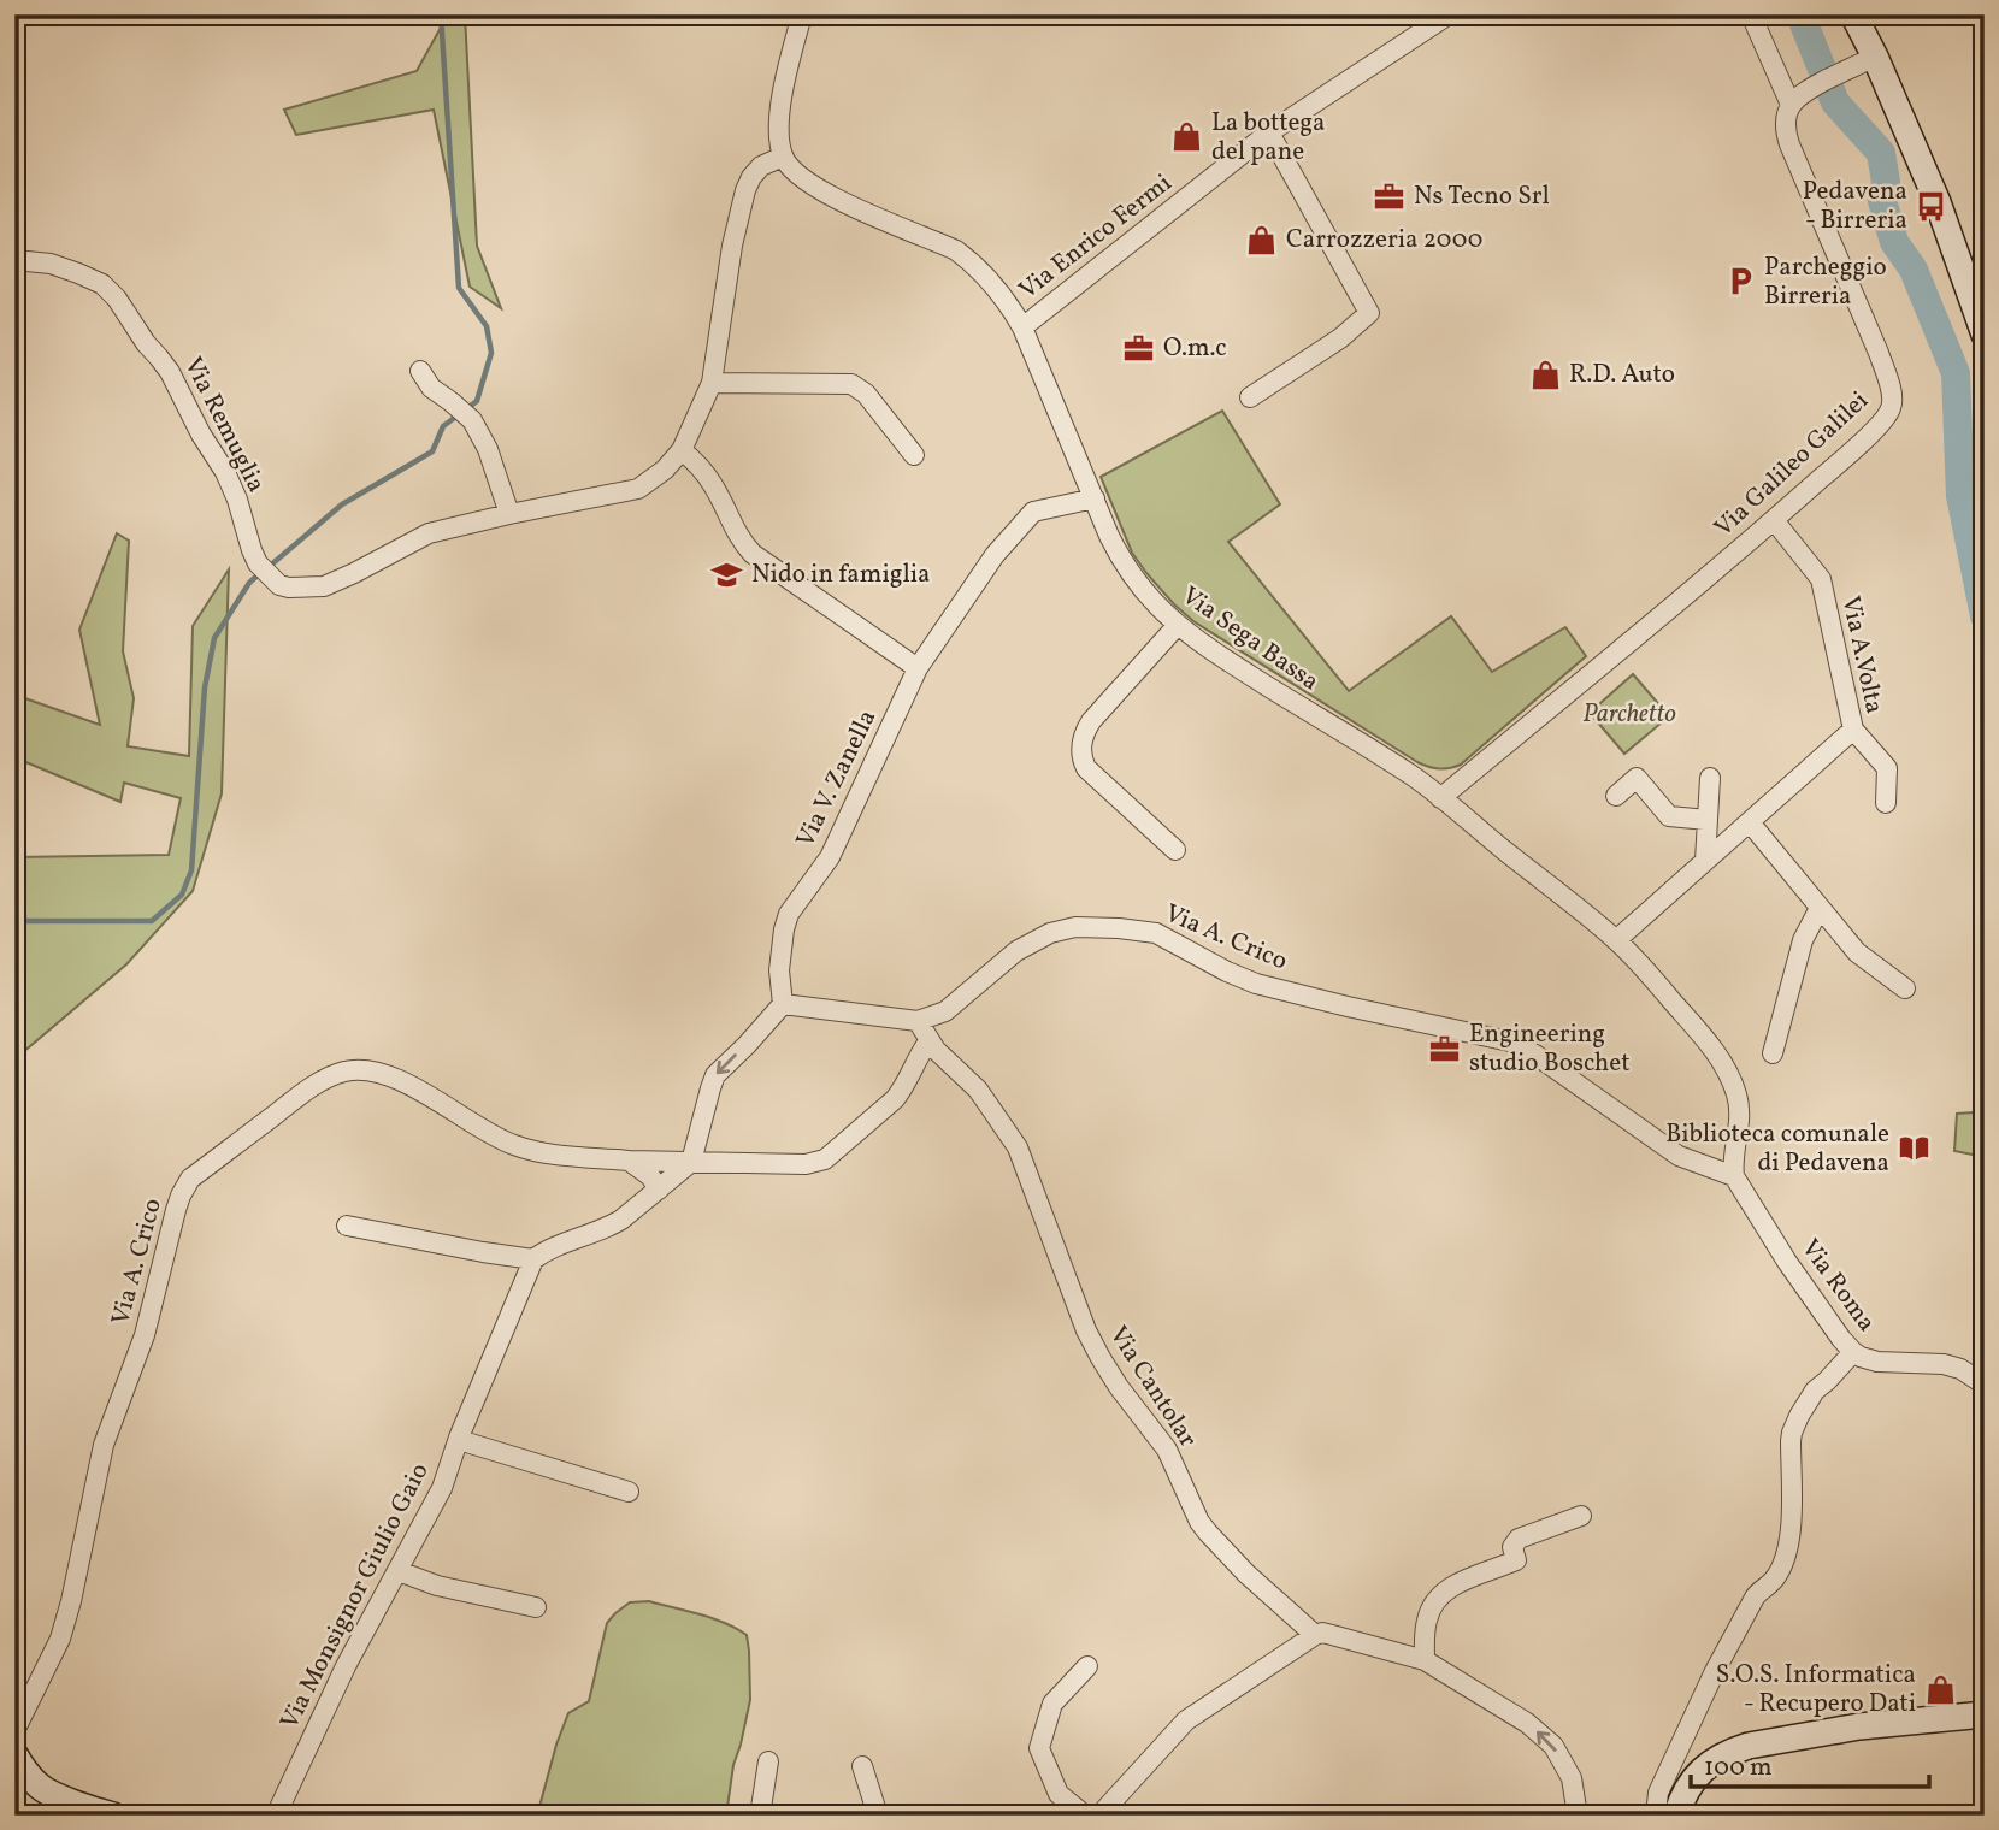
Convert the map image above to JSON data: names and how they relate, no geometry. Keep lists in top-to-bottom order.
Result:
{
  "streets": {
    "street": [
      "Via Enrico Fermi",
      "Via Remuglia",
      "Via Galileo Galilei",
      "Via Sega Bassa",
      "Via A.Volta",
      "Via V. Zanella",
      "Via A. Crico",
      "Via Roma",
      "Via Cantolar",
      "Via Monsignor Giulio Gaio"
    ]
  },
  "crossings": [
    ["Via Enrico Fermi", "Via Sega Bassa"],
    ["Via Remuglia", "Via Sega Bassa"],
    ["Via Galileo Galilei", "Via Sega Bassa"],
    ["Via Galileo Galilei", "Via A.Volta"],
    ["Via Sega Bassa", "Via A.Volta"],
    ["Via Sega Bassa", "Via V. Zanella"],
    ["Via Sega Bassa", "Via A. Crico"],
    ["Via Sega Bassa", "Via Roma"],
    ["Via A. Crico", "Via Roma"],
    ["Via A. Crico", "Via Cantolar"]
  ],
  "parks": ["Parchetto"],
  "places": {
    "shop": [
      "La bottega del pane",
      "Carrozzeria 2000",
      "R.D. Auto",
      "S.O.S. Informatica - Recupero Dati"
    ],
    "office": ["Ns Tecno Srl", "O.m.c", "Engineering studio Boschet"],
    "bus stop": ["Pedavena - Birreria"],
    "parking": ["Parcheggio Birreria"],
    "school or university": ["Nido in famiglia"],
    "library": ["Biblioteca comunale di Pedavena"]
  },
  "scale_bar": "100 m"
}
